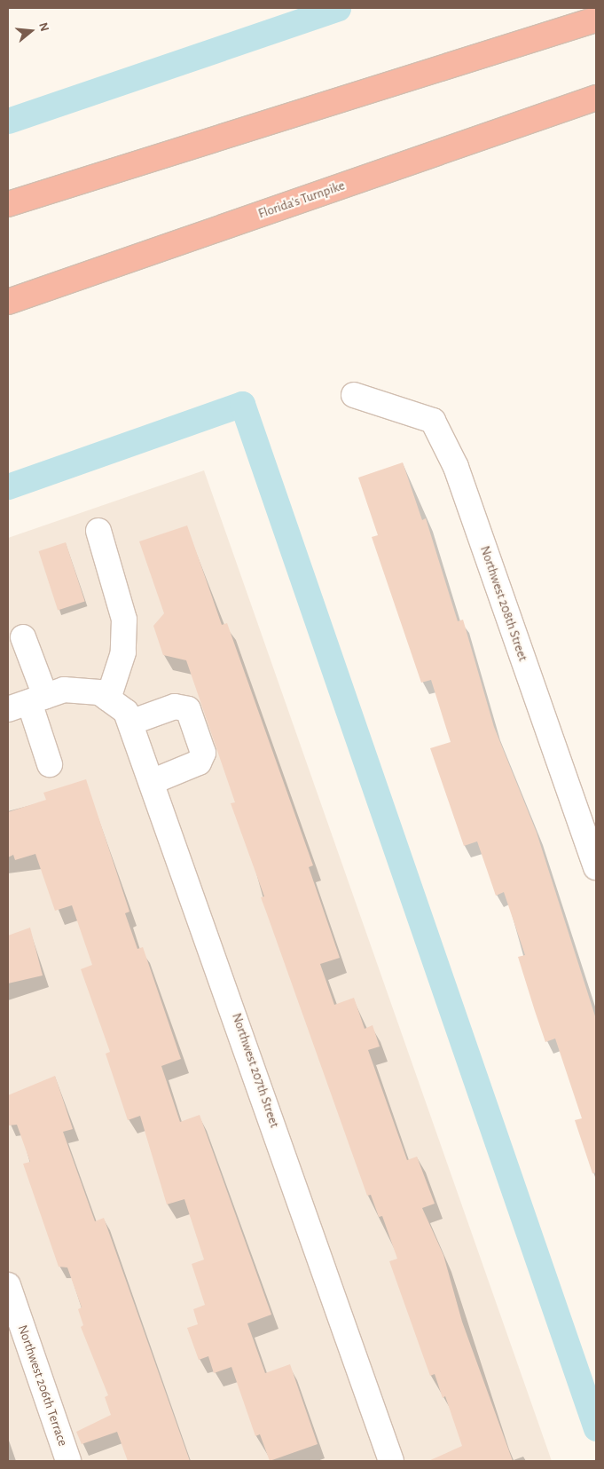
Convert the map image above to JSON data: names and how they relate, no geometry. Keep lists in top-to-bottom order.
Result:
{
  "streets": {
    "highway": ["Florida's Turnpike"],
    "street": ["Northwest 208th Street", "Northwest 207th Street", "Northwest 206th Terrace"]
  },
  "north": "right"
}
